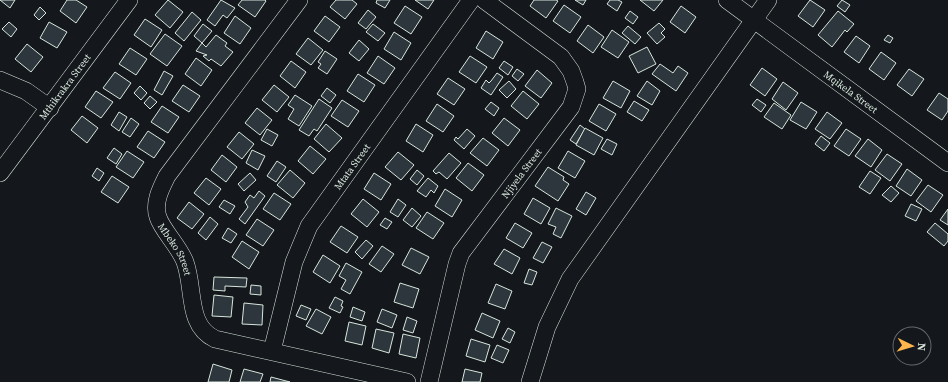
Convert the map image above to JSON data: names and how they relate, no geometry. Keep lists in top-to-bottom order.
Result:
{
  "streets": {
    "street": [
      "Mthikrakra Street",
      "Mqikela Street",
      "Mtata Street",
      "Njiyela Street",
      "Mbeko Street"
    ]
  },
  "crossings": [
    ["Mtata Street", "Mbeko Street"]
  ],
  "north": "right"
}
